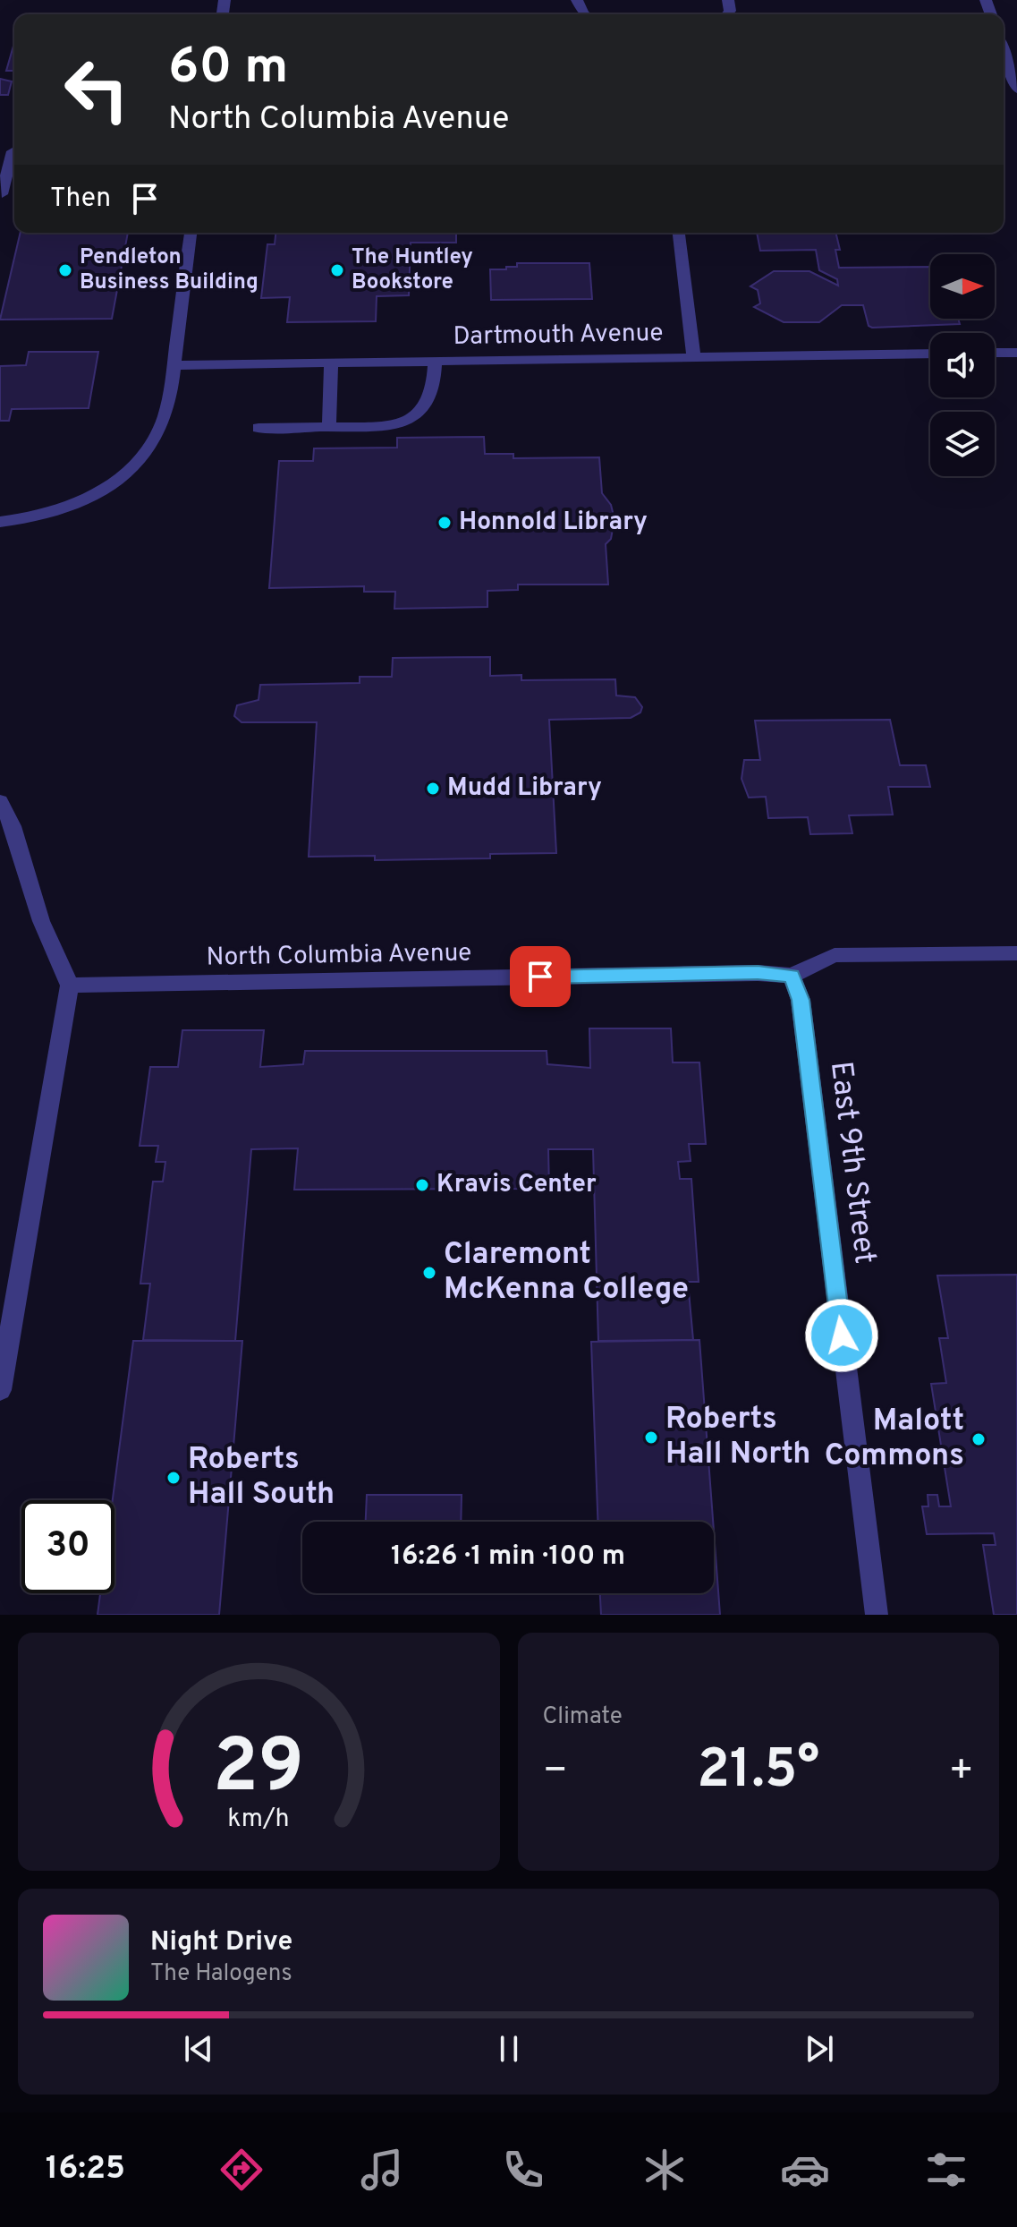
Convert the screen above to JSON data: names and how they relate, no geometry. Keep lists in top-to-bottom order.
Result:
{
  "streets": {
    "street": ["Dartmouth Avenue", "North Columbia Avenue", "East 9th Street"]
  },
  "crossings": [
    ["North Columbia Avenue", "East 9th Street"]
  ],
  "places": [
    "Pendleton Business Building",
    "The Huntley Bookstore",
    "Honnold Library",
    "Mudd Library",
    "Kravis Center",
    "Claremont McKenna College",
    "Roberts Hall North",
    "Malott Commons",
    "Roberts Hall South"
  ],
  "north": "right",
  "page": {
    "turn": ["60 m", "North Columbia Avenue"],
    "then": "Then",
    "limit": "30",
    "trip": "16:26 · 1 min · 100 m",
    "tile": "Climate",
    "heat": ["−", "21.5°", "+"],
    "song": ["Night Drive", "The Halogens"],
    "tabs": "16:25",
    "gauge": ["29", "km/h"]
  }
}
